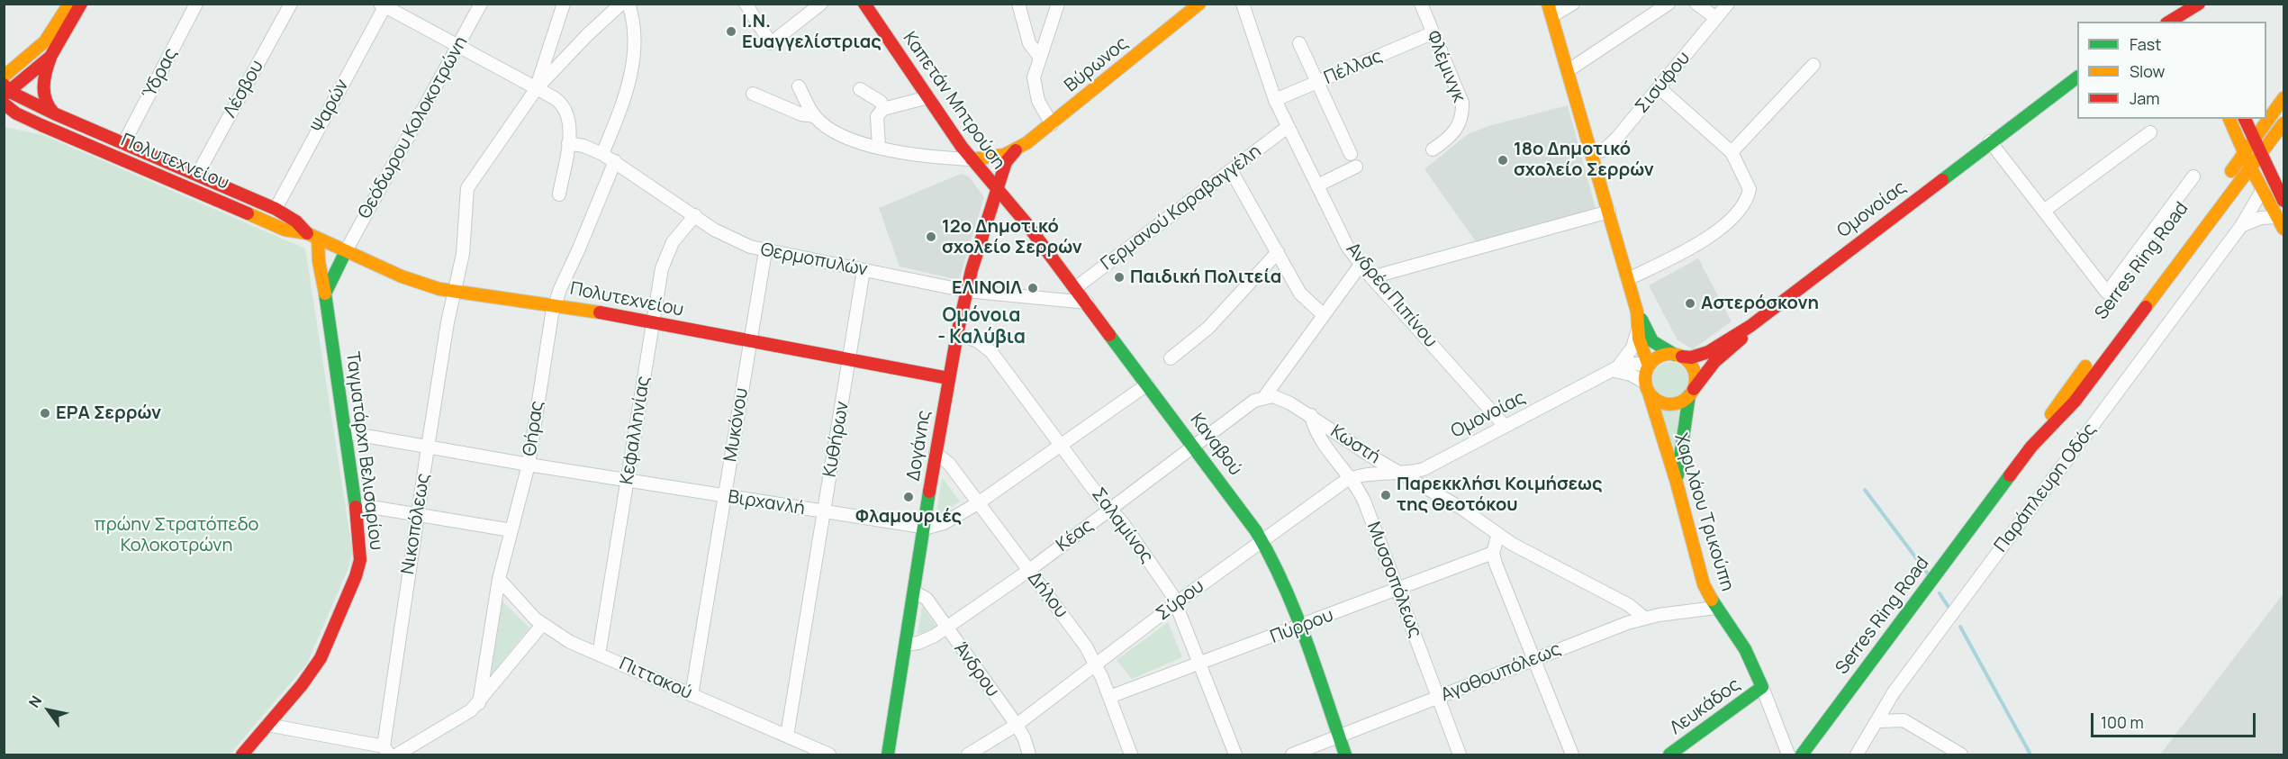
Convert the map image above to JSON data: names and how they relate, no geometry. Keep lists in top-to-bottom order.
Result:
{
  "streets": {
    "street": [
      "Βύρωνος",
      "Φλέμινγκ",
      "Πέλλας",
      "Ύδρας",
      "Σισύφου",
      "Λέσβου",
      "Καπετάν Μητρούση",
      "Ψαρών",
      "Θεόδωρου Κολοκοτρώνη",
      "Πολυτεχνείου",
      "Γερμανού Καραβαγγέλη",
      "Ομονοίας",
      "Θερμοπυλών",
      "Serres Ring Road",
      "Ανδρέα Πιπίνου",
      "Μυκόνου",
      "Θήρας",
      "Κεφαλληνίας",
      "Κυθήρων",
      "Καναβού",
      "Κωστή",
      "Δογάνης",
      "Ταγματάρχη Βελισαρίου",
      "Παράπλευρη Οδός",
      "Βιρχανλή",
      "Χαριλάου Τρικούπη",
      "Νικοπόλεως",
      "Σαλαμίνος",
      "Κέας",
      "Μυσσοπόλεως",
      "Δήλου",
      "Σύρου",
      "Πύρρου",
      "Άνδρου",
      "Αγαθουπόλεως",
      "Πιττακού",
      "Λευκάδος"
    ]
  },
  "crossings": [
    ["Βύρωνος", "Δογάνης"],
    ["Φλέμινγκ", "Πέλλας"],
    ["Πέλλας", "Ανδρέα Πιπίνου"],
    ["Ύδρας", "Πολυτεχνείου"],
    ["Λέσβου", "Πολυτεχνείου"],
    ["Καπετάν Μητρούση", "Καναβού"],
    ["Καπετάν Μητρούση", "Δογάνης"],
    ["Ψαρών", "Πολυτεχνείου"],
    ["Θεόδωρου Κολοκοτρώνη", "Πολυτεχνείου"],
    ["Πολυτεχνείου", "Μυκόνου"],
    ["Πολυτεχνείου", "Θήρας"],
    ["Πολυτεχνείου", "Κεφαλληνίας"],
    ["Πολυτεχνείου", "Κυθήρων"],
    ["Πολυτεχνείου", "Δογάνης"],
    ["Πολυτεχνείου", "Ταγματάρχη Βελισαρίου"],
    ["Πολυτεχνείου", "Νικοπόλεως"],
    ["Γερμανού Καραβαγγέλη", "Ανδρέα Πιπίνου"],
    ["Γερμανού Καραβαγγέλη", "Καναβού"],
    ["Ομονοίας", "Ανδρέα Πιπίνου"],
    ["Ομονοίας", "Κωστή"],
    ["Ομονοίας", "Χαριλάου Τρικούπη"],
    ["Ομονοίας", "Σύρου"],
    ["Θερμοπυλών", "Μυκόνου"],
    ["Θερμοπυλών", "Θήρας"],
    ["Θερμοπυλών", "Κεφαλληνίας"],
    ["Θερμοπυλών", "Κυθήρων"],
    ["Θερμοπυλών", "Καναβού"],
    ["Θερμοπυλών", "Δογάνης"],
    ["Μυκόνου", "Βιρχανλή"],
    ["Μυκόνου", "Πιττακού"],
    ["Θήρας", "Βιρχανλή"],
    ["Θήρας", "Πιττακού"],
    ["Κεφαλληνίας", "Βιρχανλή"],
    ["Κεφαλληνίας", "Πιττακού"],
    ["Κυθήρων", "Βιρχανλή"],
    ["Κυθήρων", "Πιττακού"],
    ["Καναβού", "Δογάνης"],
    ["Καναβού", "Βιρχανλή"],
    ["Καναβού", "Κέας"],
    ["Καναβού", "Σύρου"],
    ["Καναβού", "Πύρρου"],
    ["Καναβού", "Αγαθουπόλεως"],
    ["Κωστή", "Κέας"],
    ["Κωστή", "Μυσσοπόλεως"],
    ["Κωστή", "Σύρου"],
    ["Κωστή", "Αγαθουπόλεως"],
    ["Δογάνης", "Βιρχανλή"],
    ["Δογάνης", "Σαλαμίνος"],
    ["Δογάνης", "Κέας"],
    ["Δογάνης", "Δήλου"],
    ["Δογάνης", "Άνδρου"],
    ["Ταγματάρχη Βελισαρίου", "Βιρχανλή"],
    ["Βιρχανλή", "Νικοπόλεως"],
    ["Βιρχανλή", "Σαλαμίνος"],
    ["Βιρχανλή", "Δήλου"],
    ["Χαριλάου Τρικούπη", "Αγαθουπόλεως"],
    ["Χαριλάου Τρικούπη", "Λευκάδος"],
    ["Σαλαμίνος", "Κέας"],
    ["Σαλαμίνος", "Σύρου"],
    ["Σαλαμίνος", "Πύρρου"],
    ["Κέας", "Δήλου"],
    ["Κέας", "Άνδρου"],
    ["Μυσσοπόλεως", "Σύρου"],
    ["Μυσσοπόλεως", "Πύρρου"],
    ["Μυσσοπόλεως", "Αγαθουπόλεως"],
    ["Δήλου", "Σύρου"],
    ["Δήλου", "Πύρρου"],
    ["Σύρου", "Άνδρου"]
  ],
  "districts": ["Ομόνοια - Καλύβια"],
  "parks": ["πρώην Στρατόπεδο Κολοκοτρώνη"],
  "places": [
    "Ι.Ν. Ευαγγελίστριας",
    "18ο Δημοτικό σχολείο Σερρών",
    "12ο Δημοτικό σχολείο Σερρών",
    "Παιδική Πολιτεία",
    "ΕΛΙΝΟΙΛ",
    "Αστερόσκονη",
    "ΕΡΑ Σερρών",
    "Παρεκκλήσι Κοιμήσεως της Θεοτόκου",
    "Φλαμουριές"
  ],
  "legend": ["Fast", "Slow", "Jam"],
  "scale_bar": "100 m",
  "north": "top left"
}
